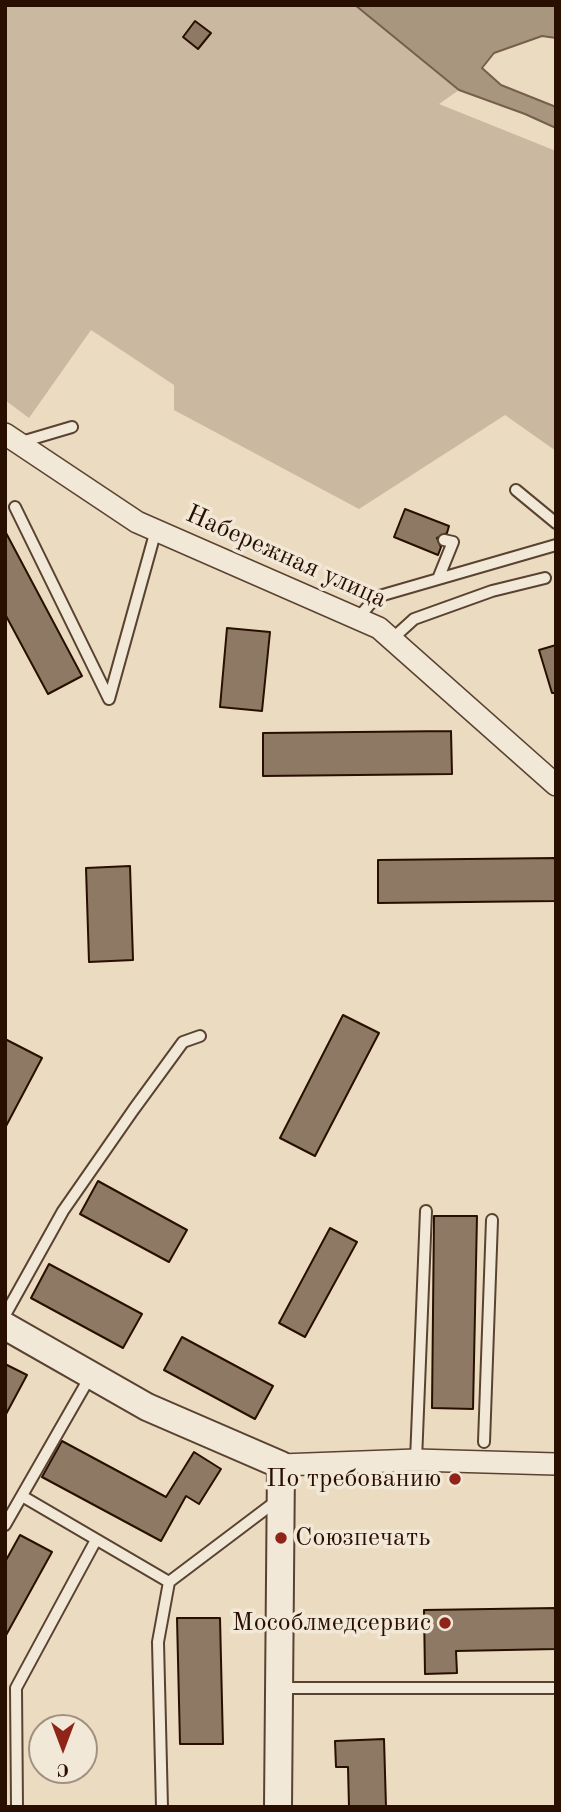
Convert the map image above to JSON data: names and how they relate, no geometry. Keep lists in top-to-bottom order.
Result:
{
  "streets": {
    "street": ["Набережная улица"]
  },
  "places": ["По требованию", "Союзпечать", "Мособлмедсервис"],
  "north": "bottom"
}
